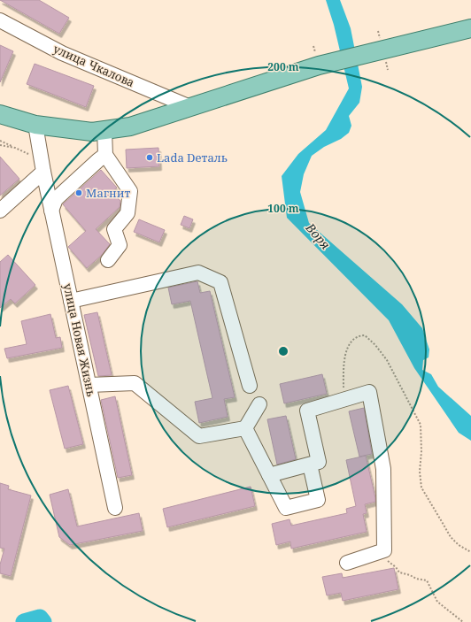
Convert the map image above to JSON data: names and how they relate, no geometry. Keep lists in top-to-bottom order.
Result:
{
  "streets": {
    "street": ["улица Чкалова", "улица Новая Жизнь"]
  },
  "water": ["Воря"],
  "places": ["Lada Dеталь", "Магнит"],
  "rings": ["200 m", "100 m"]
}
